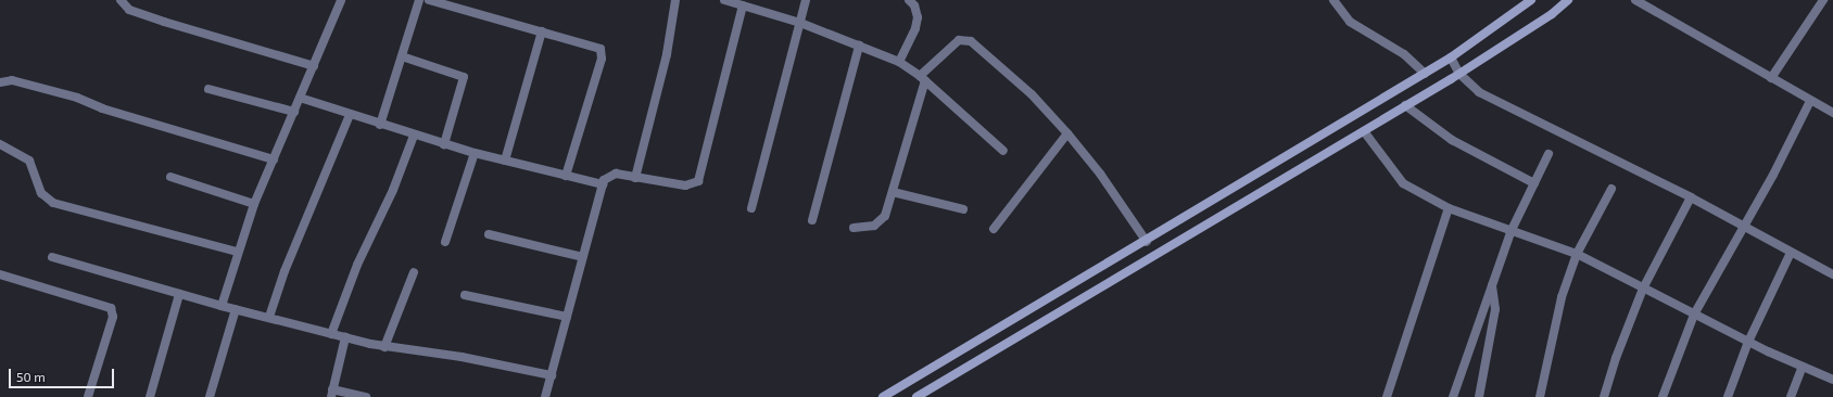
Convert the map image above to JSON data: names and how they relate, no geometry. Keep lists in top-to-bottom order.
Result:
{
  "scale_bar": "50 m"
}
